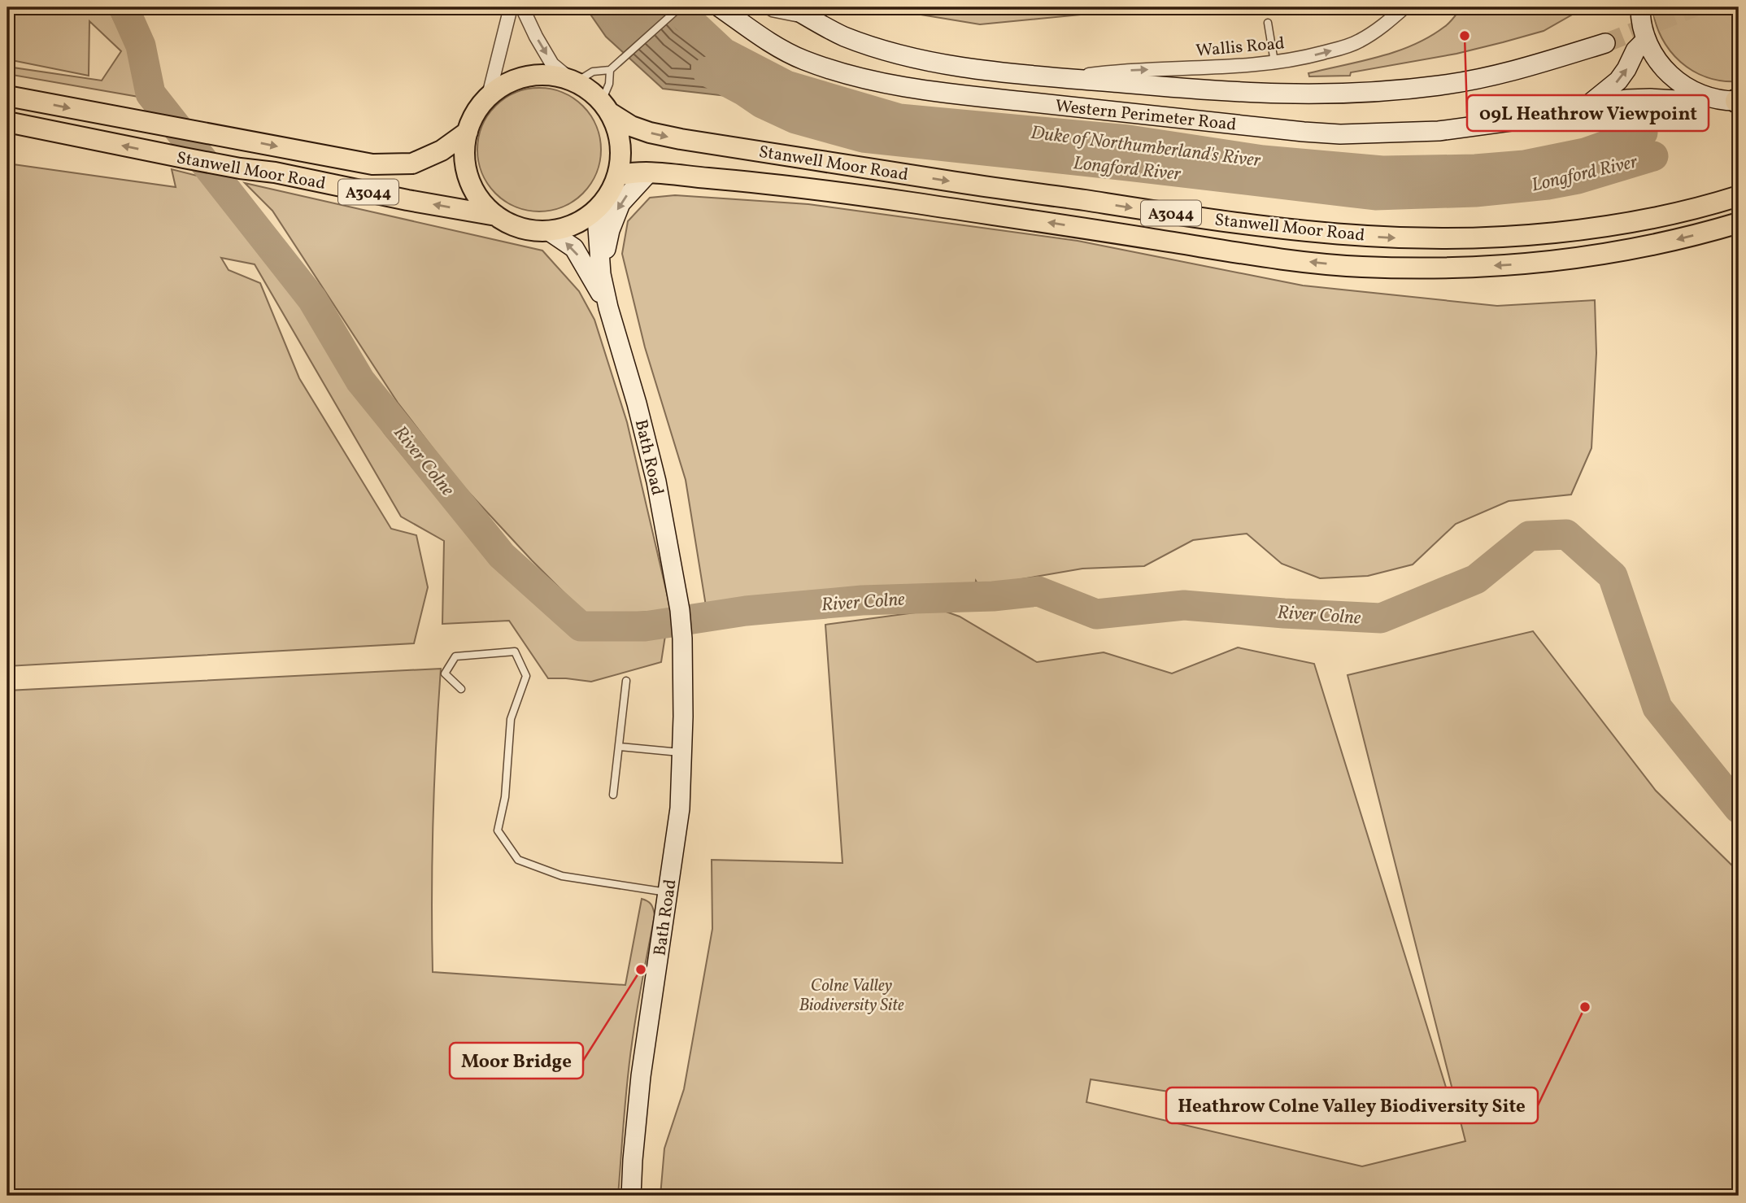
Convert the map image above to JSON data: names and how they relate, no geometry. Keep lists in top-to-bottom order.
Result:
{
  "streets": {
    "main road": ["Stanwell Moor Road", "A3044"],
    "street": ["Wallis Road", "Western Perimeter Road", "Bath Road"]
  },
  "crossings": [
    ["Wallis Road", "Western Perimeter Road"],
    ["Stanwell Moor Road", "Bath Road"]
  ],
  "one_way": ["Wallis Road"],
  "water": ["Duke of Northumberland's River", "Longford River", "River Colne"],
  "parks": ["Colne Valley Biodiversity Site"],
  "places": ["09L Heathrow Viewpoint", "Moor Bridge", "Heathrow Colne Valley Biodiversity Site"]
}
